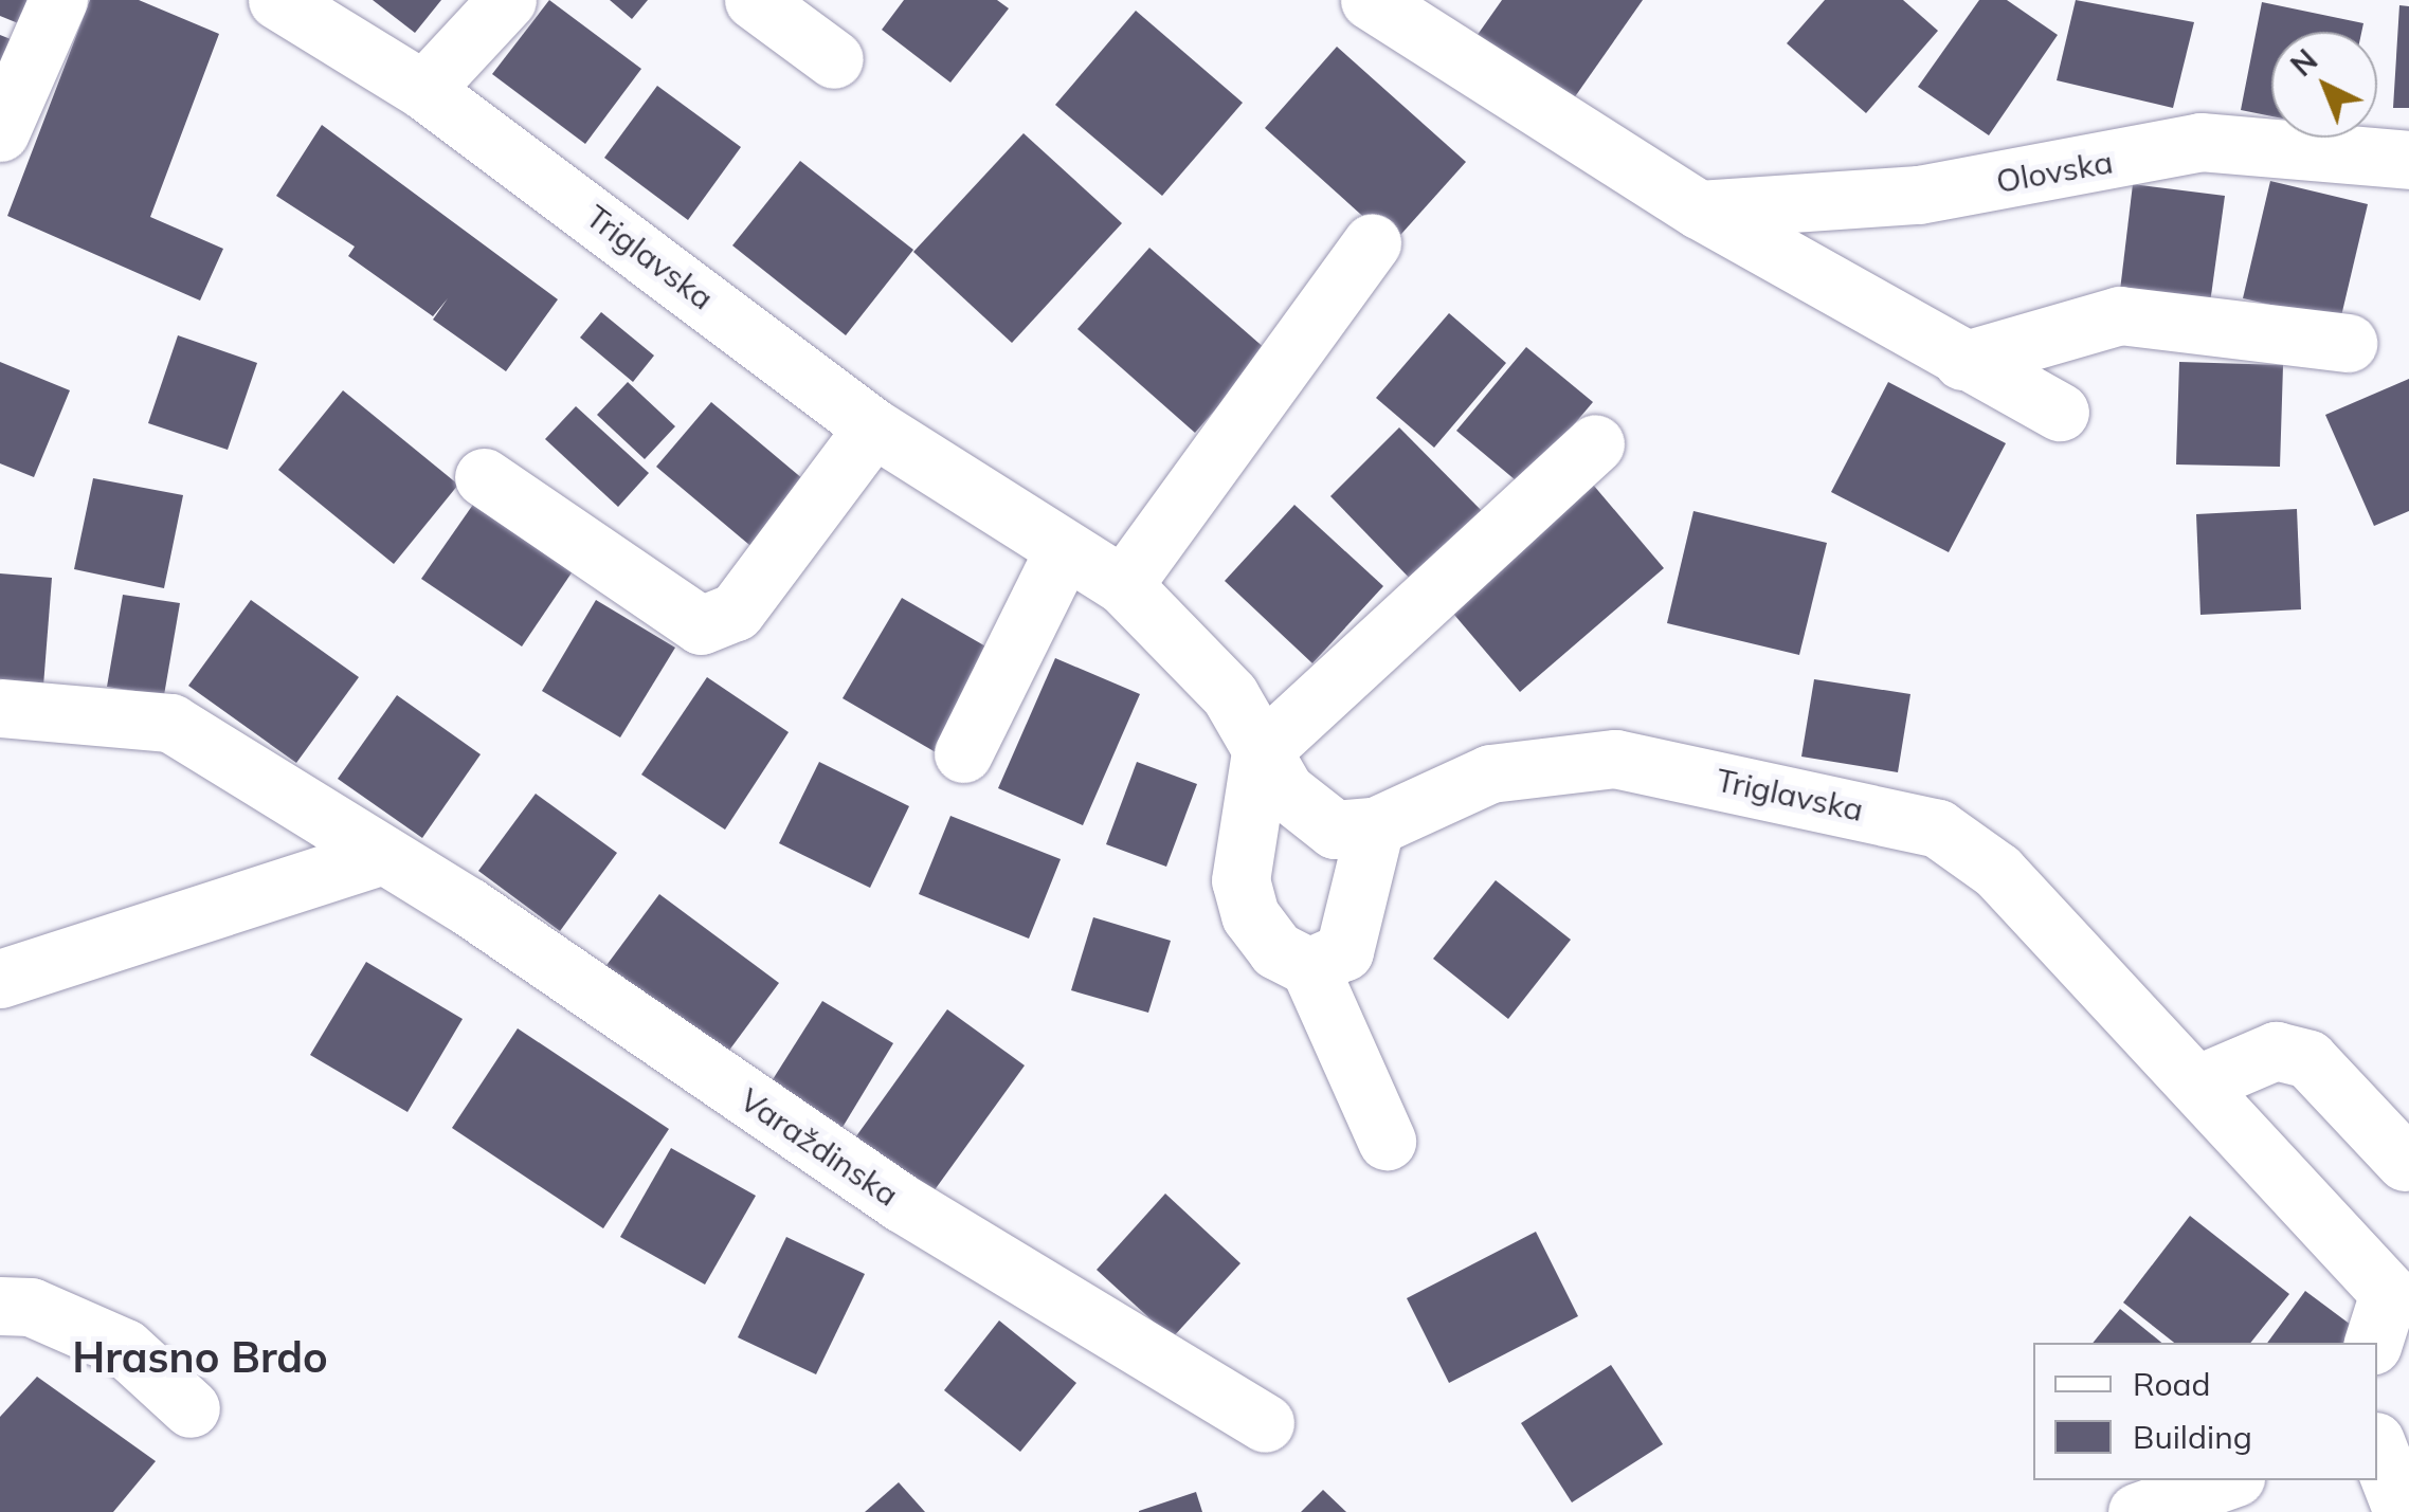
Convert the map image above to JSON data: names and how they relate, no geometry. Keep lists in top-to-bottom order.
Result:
{
  "streets": {
    "street": ["Olovska", "Triglavska", "Varaždinska"]
  },
  "districts": ["Hrasno Brdo"],
  "legend": ["Road", "Building"],
  "north": "top left"
}
